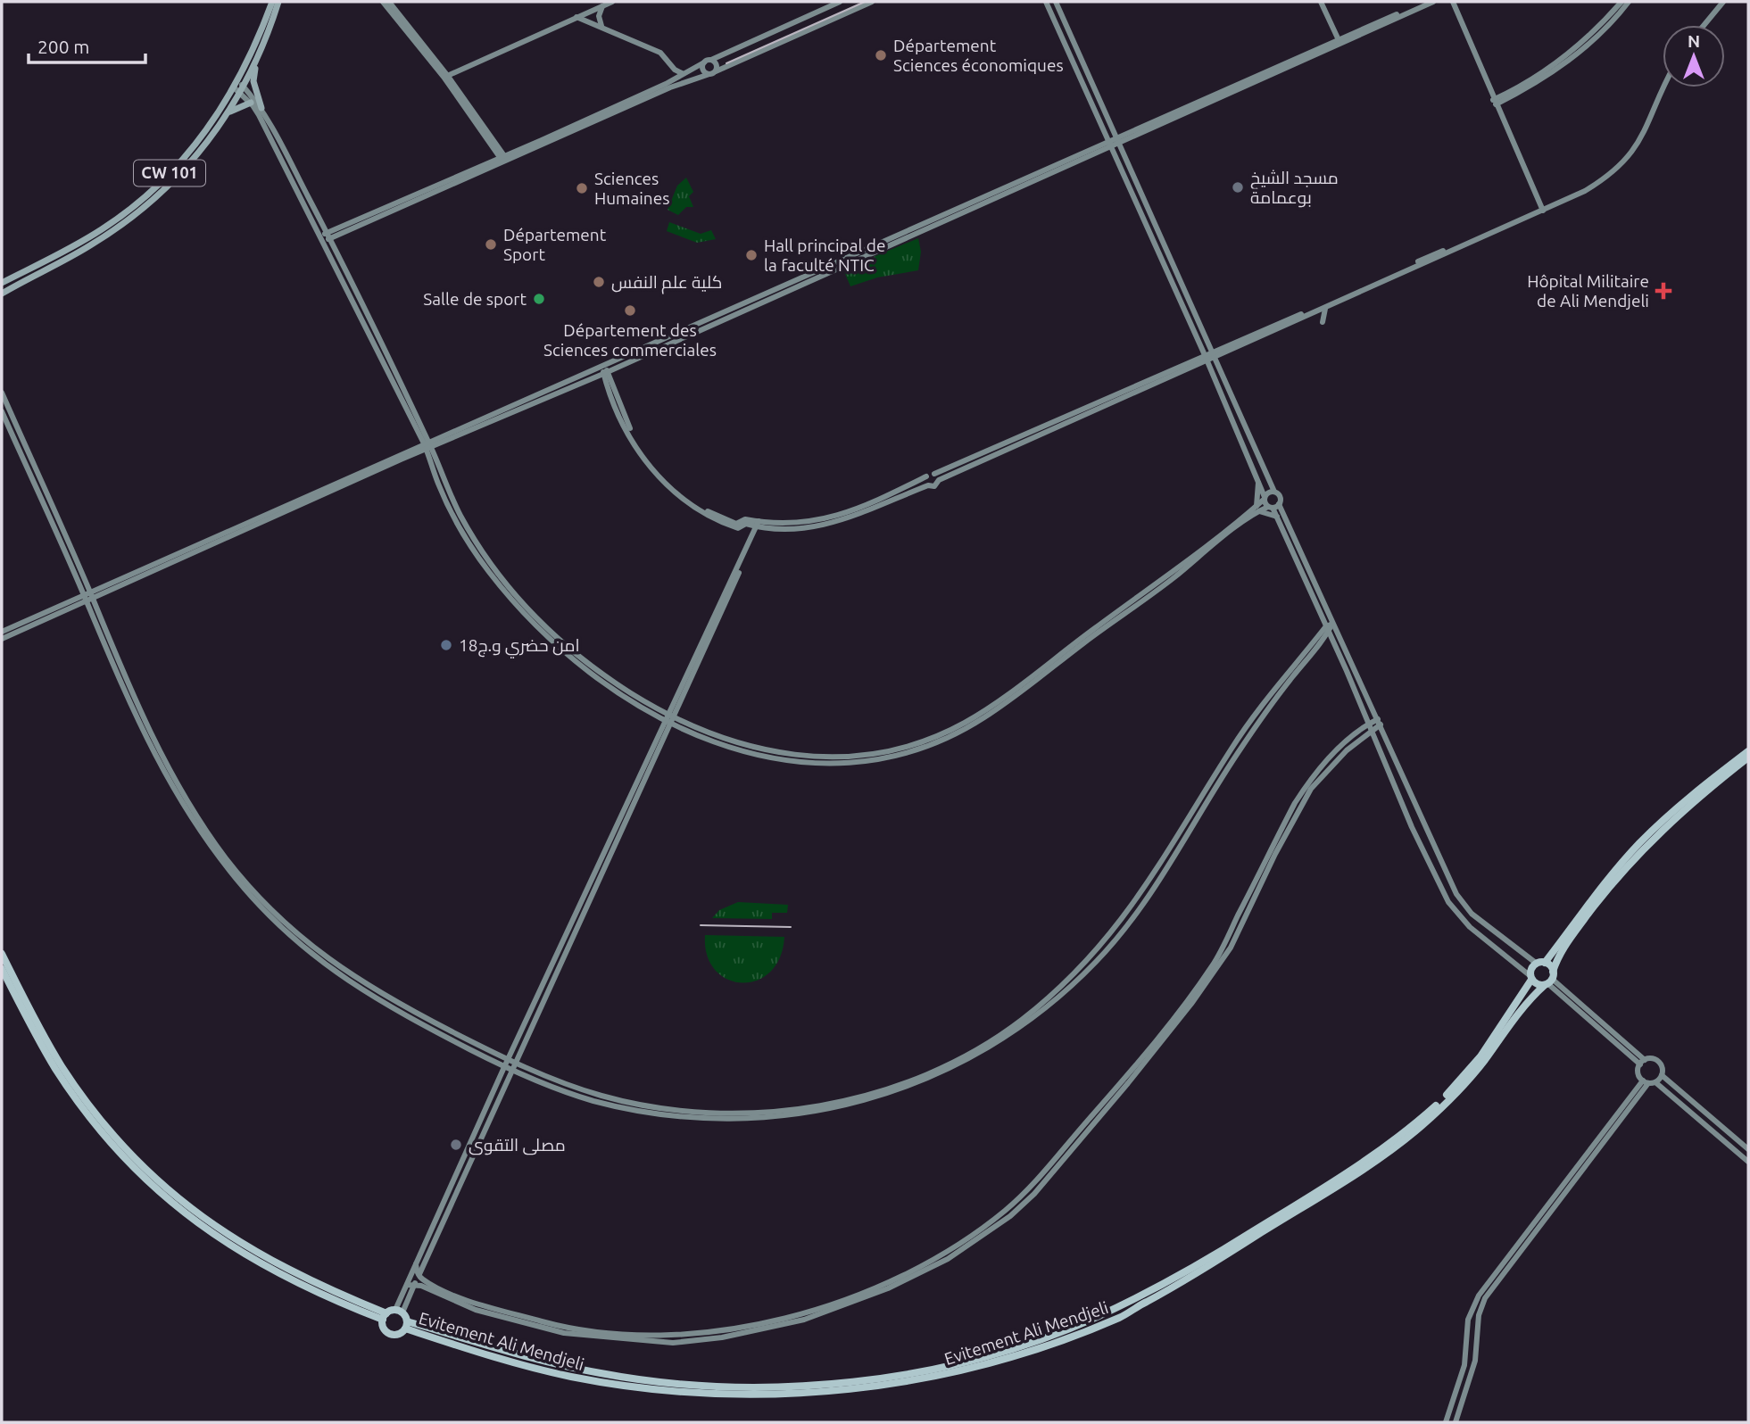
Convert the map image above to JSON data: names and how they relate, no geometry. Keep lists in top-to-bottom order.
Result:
{
  "streets": {
    "highway": ["Evitement Ali Mendjeli"],
    "main road": ["CW 101"]
  },
  "places": {
    "other": [
      "Département Sciences économiques",
      "مسجد الشيخ بوعمامة",
      "Sciences Humaines",
      "Département Sport",
      "Hall principal de la faculté NTIC",
      "كلية علم النفس",
      "Salle de sport",
      "Département des Sciences commerciales",
      "امن حضري و.ج18",
      "مصلى التقوى"
    ],
    "health": ["Hôpital Militaire de Ali Mendjeli"]
  },
  "scale_bar": "200 m",
  "north": "top"
}
